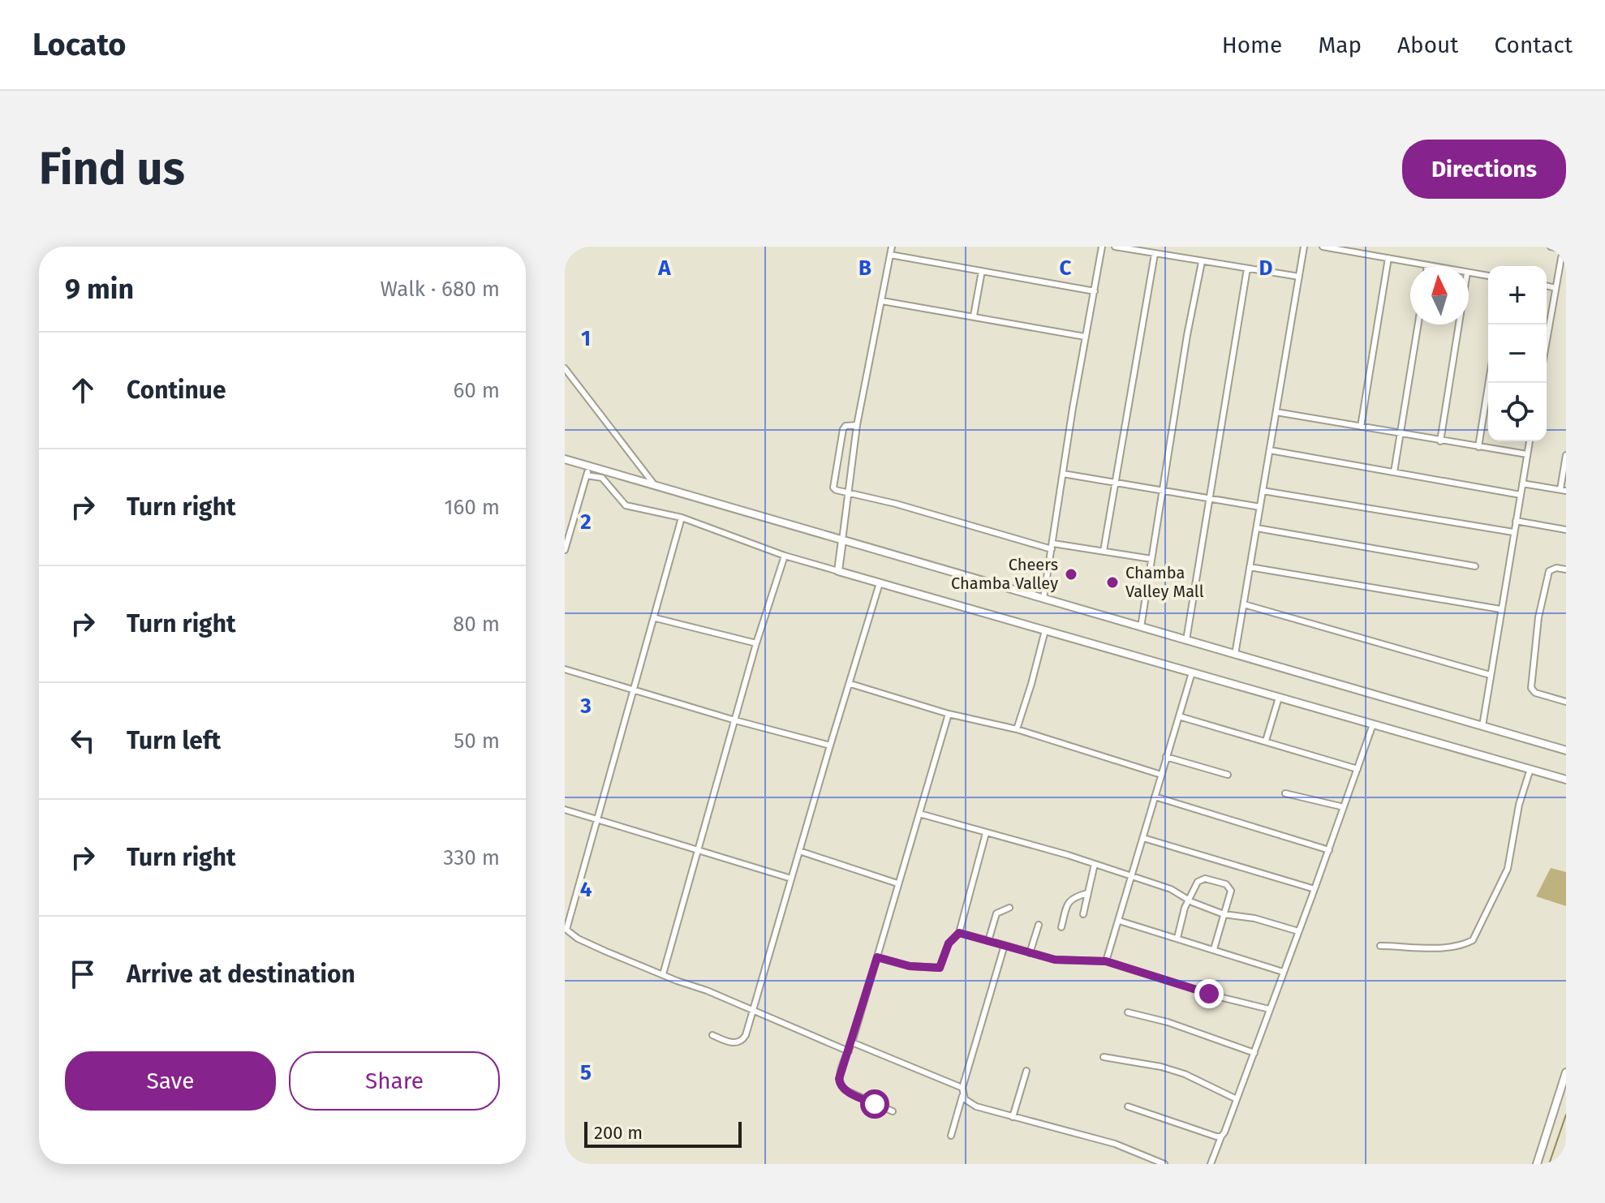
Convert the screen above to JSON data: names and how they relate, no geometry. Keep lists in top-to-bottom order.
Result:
{
  "places": ["Cheers Chamba Valley", "Chamba Valley Mall"],
  "scale_bar": "200 m",
  "north": "top",
  "page": {
    "header": "Locato",
    "nav": [
      "Home",
      "Map",
      "About",
      "Contact"
    ],
    "buttons": [
      "Directions",
      ["Save", "Share"]
    ],
    "title": "Find us",
    "heading": ["9 min", "Walk · 680 m"],
    "map_buttons": ["+", "−"],
    "list": [
      ["Continue", "60 m"],
      ["Turn right", "160 m"],
      ["Turn right", "80 m"],
      ["Turn left", "50 m"],
      ["Turn right", "330 m"],
      "Arrive at destination"
    ],
    "scale": "200 m"
  },
  "grid": {
    "columns": [
      "A",
      "B",
      "C",
      "D"
    ],
    "rows": [
      "1",
      "2",
      "3",
      "4",
      "5"
    ]
  }
}
